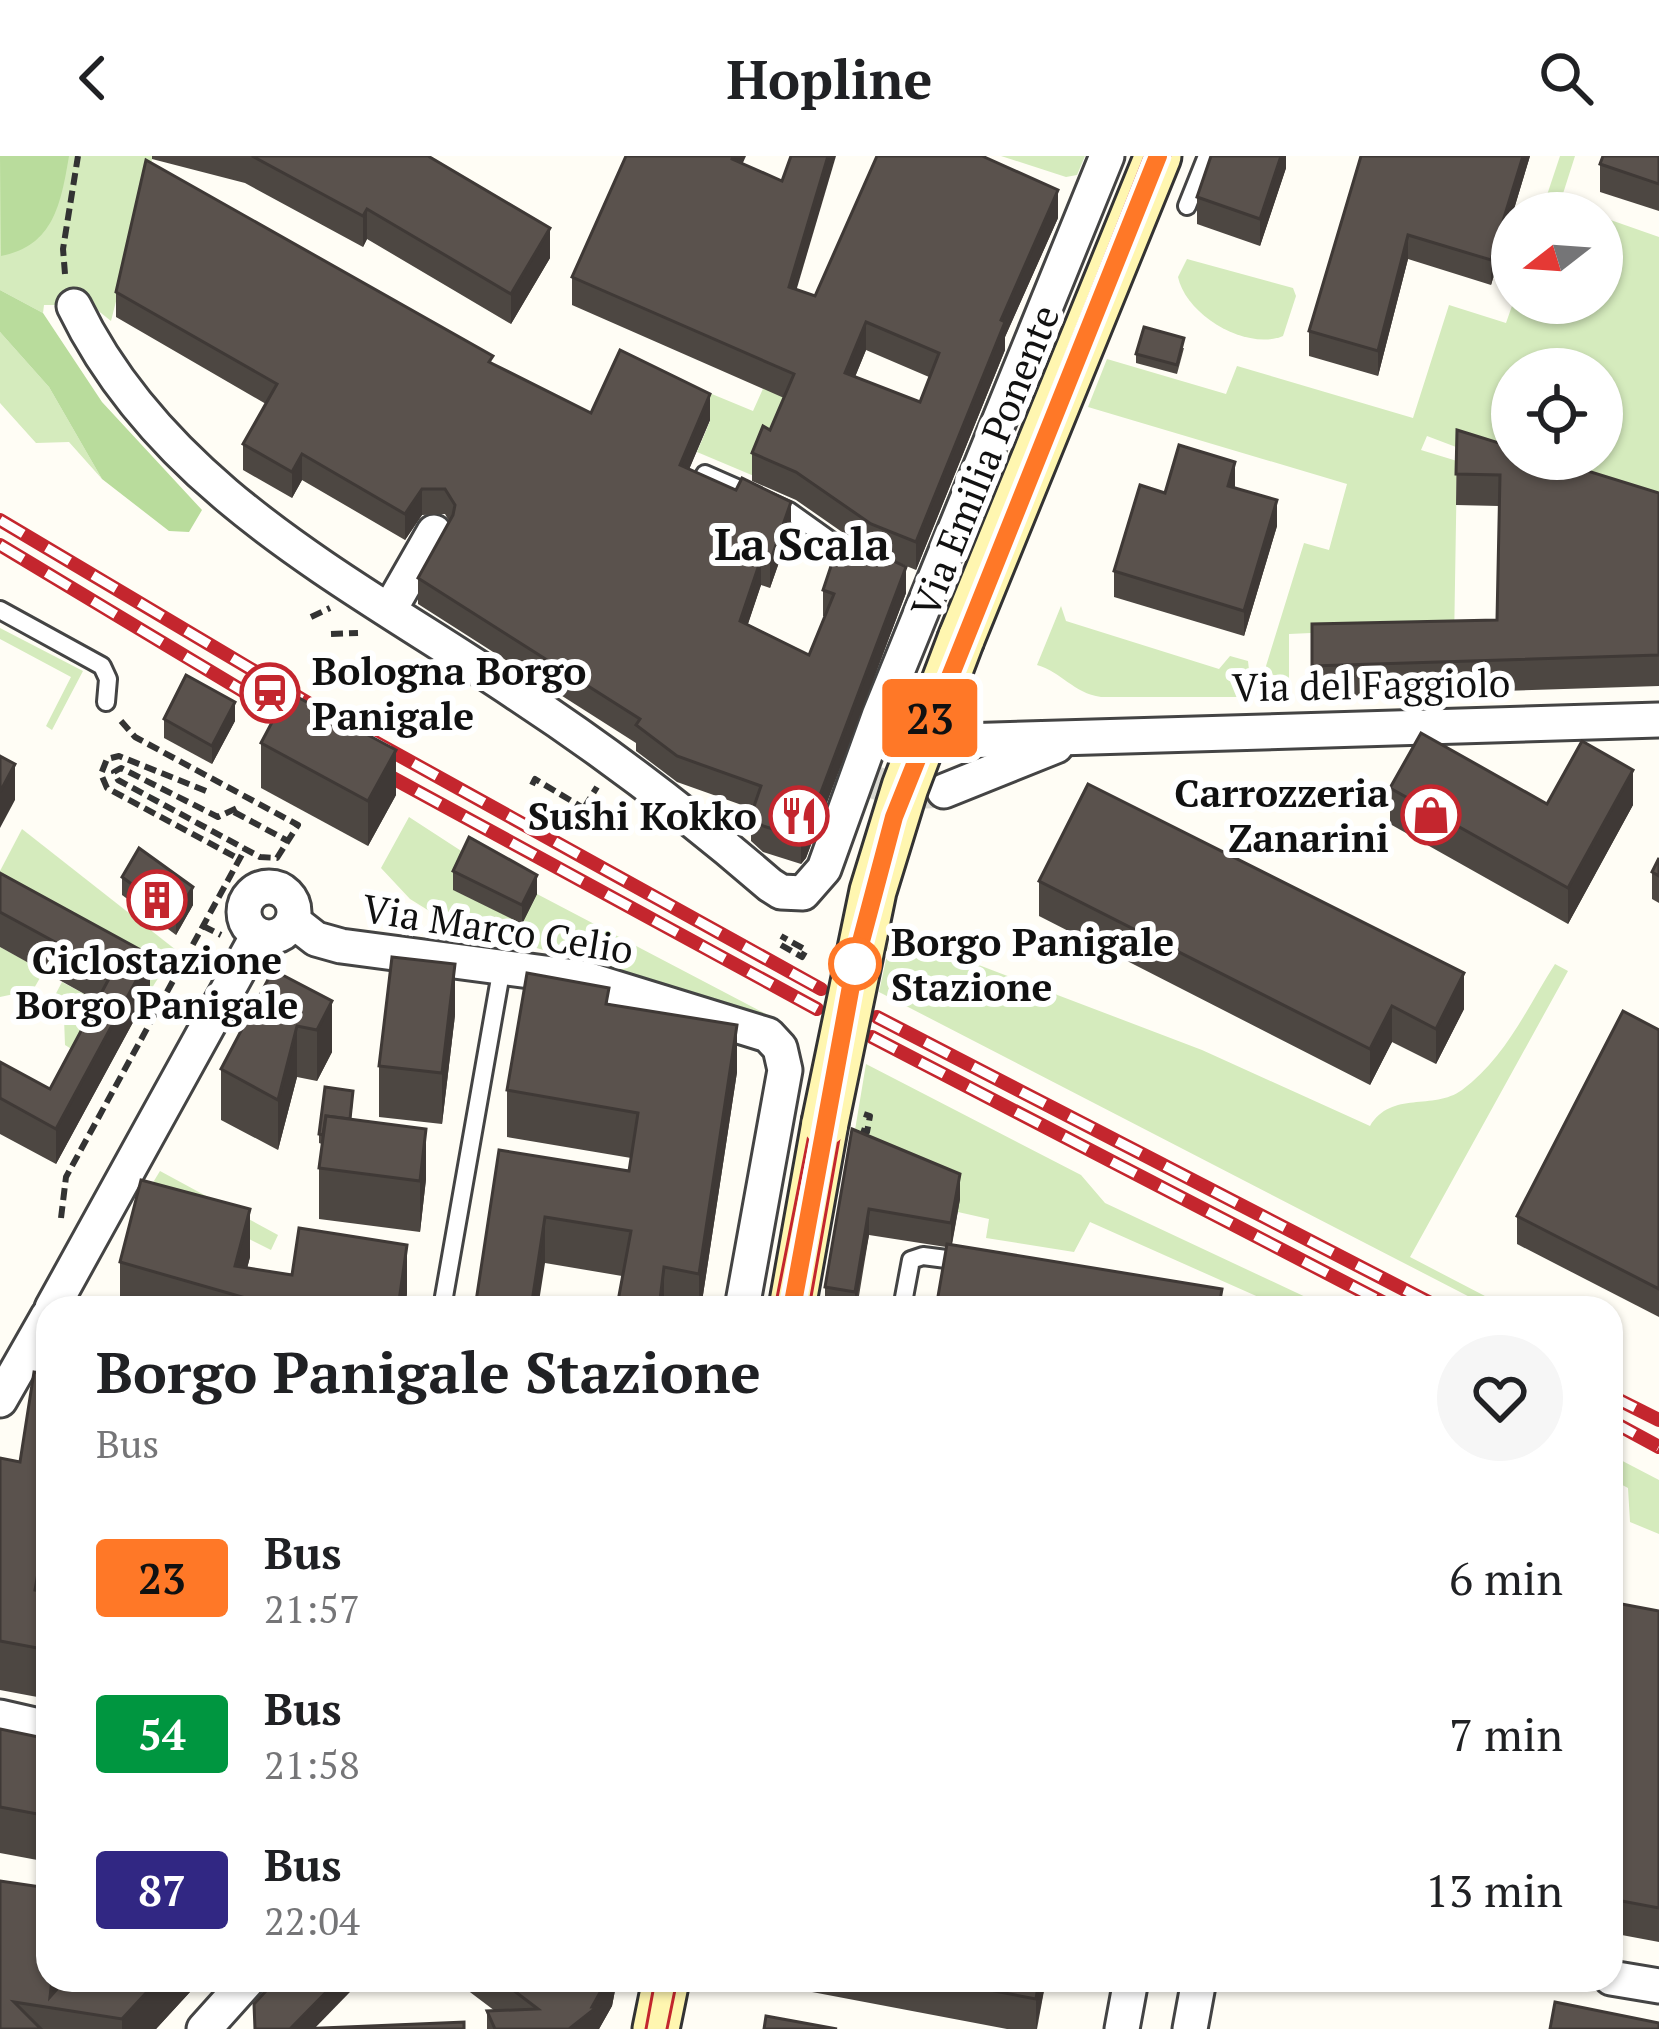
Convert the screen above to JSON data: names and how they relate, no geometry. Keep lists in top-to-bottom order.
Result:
{
  "streets": {
    "main road": ["Via Emilia Ponente"],
    "street": ["Via del Faggiolo", "Via Marco Celio"]
  },
  "districts": ["La Scala"],
  "places": {
    "station": ["Bologna Borgo Panigale"],
    "shop": ["Carrozzeria Zanarini"],
    "restaurant": ["Sushi Kokko"],
    "building": ["Ciclostazione Borgo Panigale"],
    "other": ["Borgo Panigale Stazione"]
  },
  "lines": ["bus line 23"],
  "north": "left",
  "page": {
    "header": "Hopline",
    "on_map": "23",
    "heading": ["Borgo Panigale Stazione", "Bus"],
    "list": [
      {
        "mark": "23",
        "name": "Bus",
        "note": "21:57",
        "value": "6 min"
      },
      {
        "mark": "54",
        "name": "Bus",
        "note": "21:58",
        "value": "7 min"
      },
      {
        "mark": "87",
        "name": "Bus",
        "note": "22:04",
        "value": "13 min"
      }
    ]
  }
}
